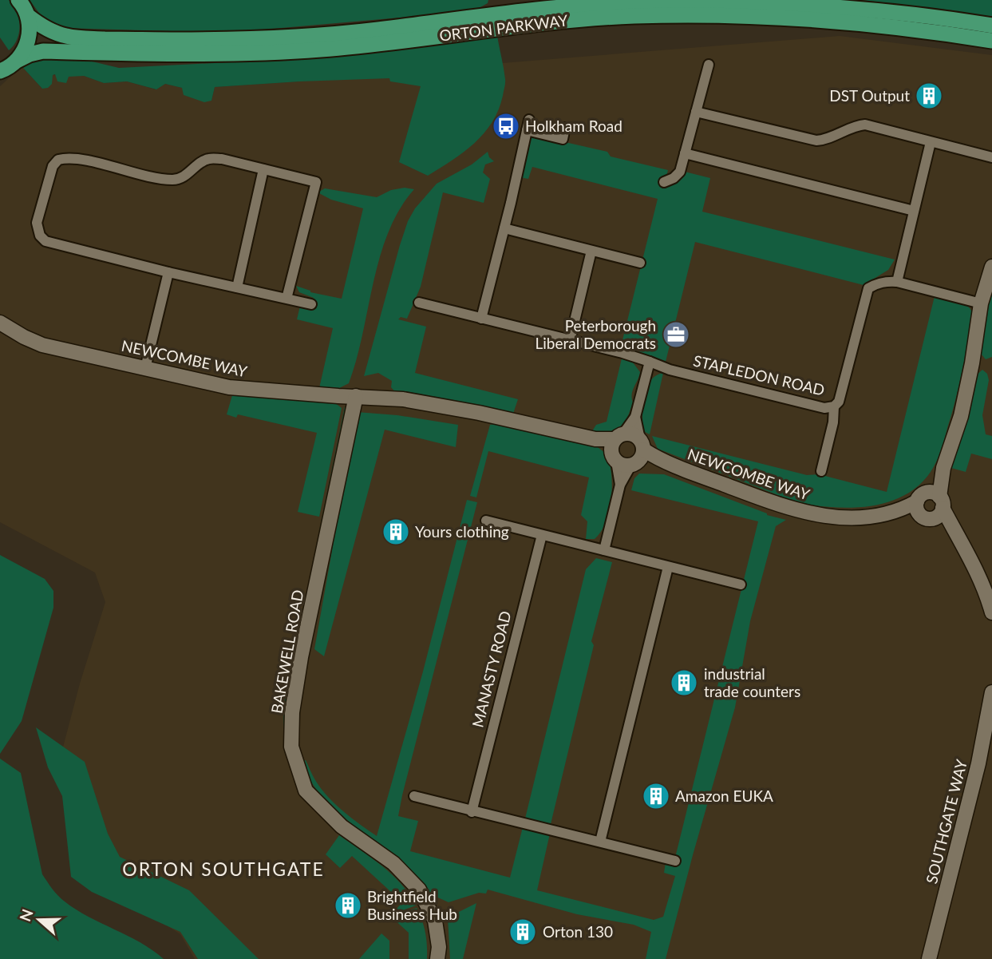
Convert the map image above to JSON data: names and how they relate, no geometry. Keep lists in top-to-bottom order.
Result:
{
  "streets": {
    "main road": ["ORTON PARKWAY"],
    "street": [
      "NEWCOMBE WAY",
      "STAPLEDON ROAD",
      "BAKEWELL ROAD",
      "MANASTY ROAD",
      "SOUTHGATE WAY"
    ]
  },
  "crossings": [
    ["NEWCOMBE WAY", "BAKEWELL ROAD"]
  ],
  "districts": ["ORTON SOUTHGATE"],
  "places": {
    "building": [
      "DST Output",
      "Yours clothing",
      "industrial trade counters",
      "Amazon EUKA",
      "Brightfield Business Hub",
      "Orton 130"
    ],
    "bus stop": ["Holkham Road"],
    "office": ["Peterborough Liberal Democrats"]
  },
  "north": "left"
}
